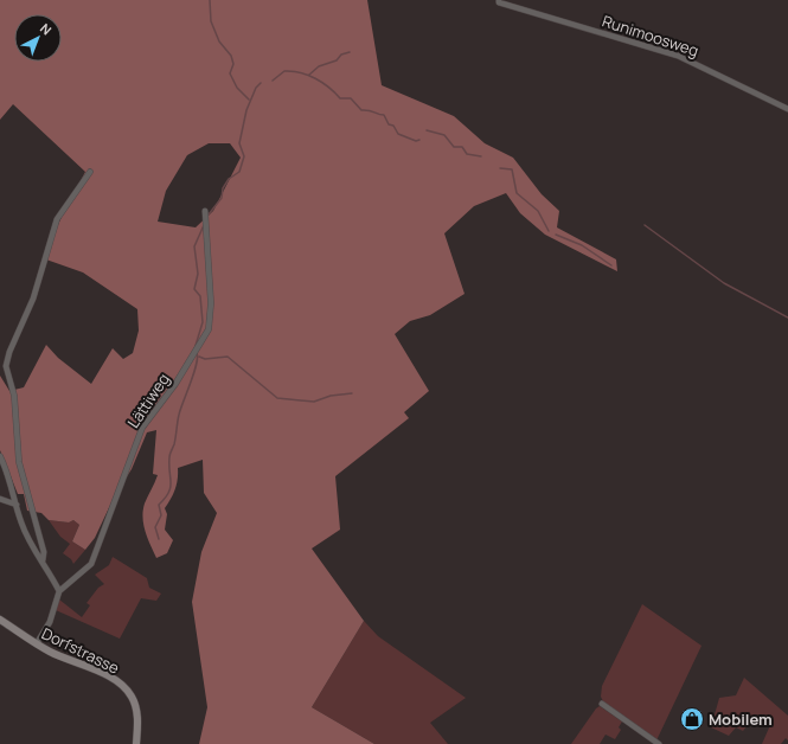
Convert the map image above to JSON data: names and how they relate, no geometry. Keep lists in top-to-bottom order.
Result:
{
  "streets": {
    "street": ["Runimoosweg", "Lättiweg", "Dorfstrasse"]
  },
  "places": {
    "shop": ["Mobilem"]
  },
  "north": "top right"
}
